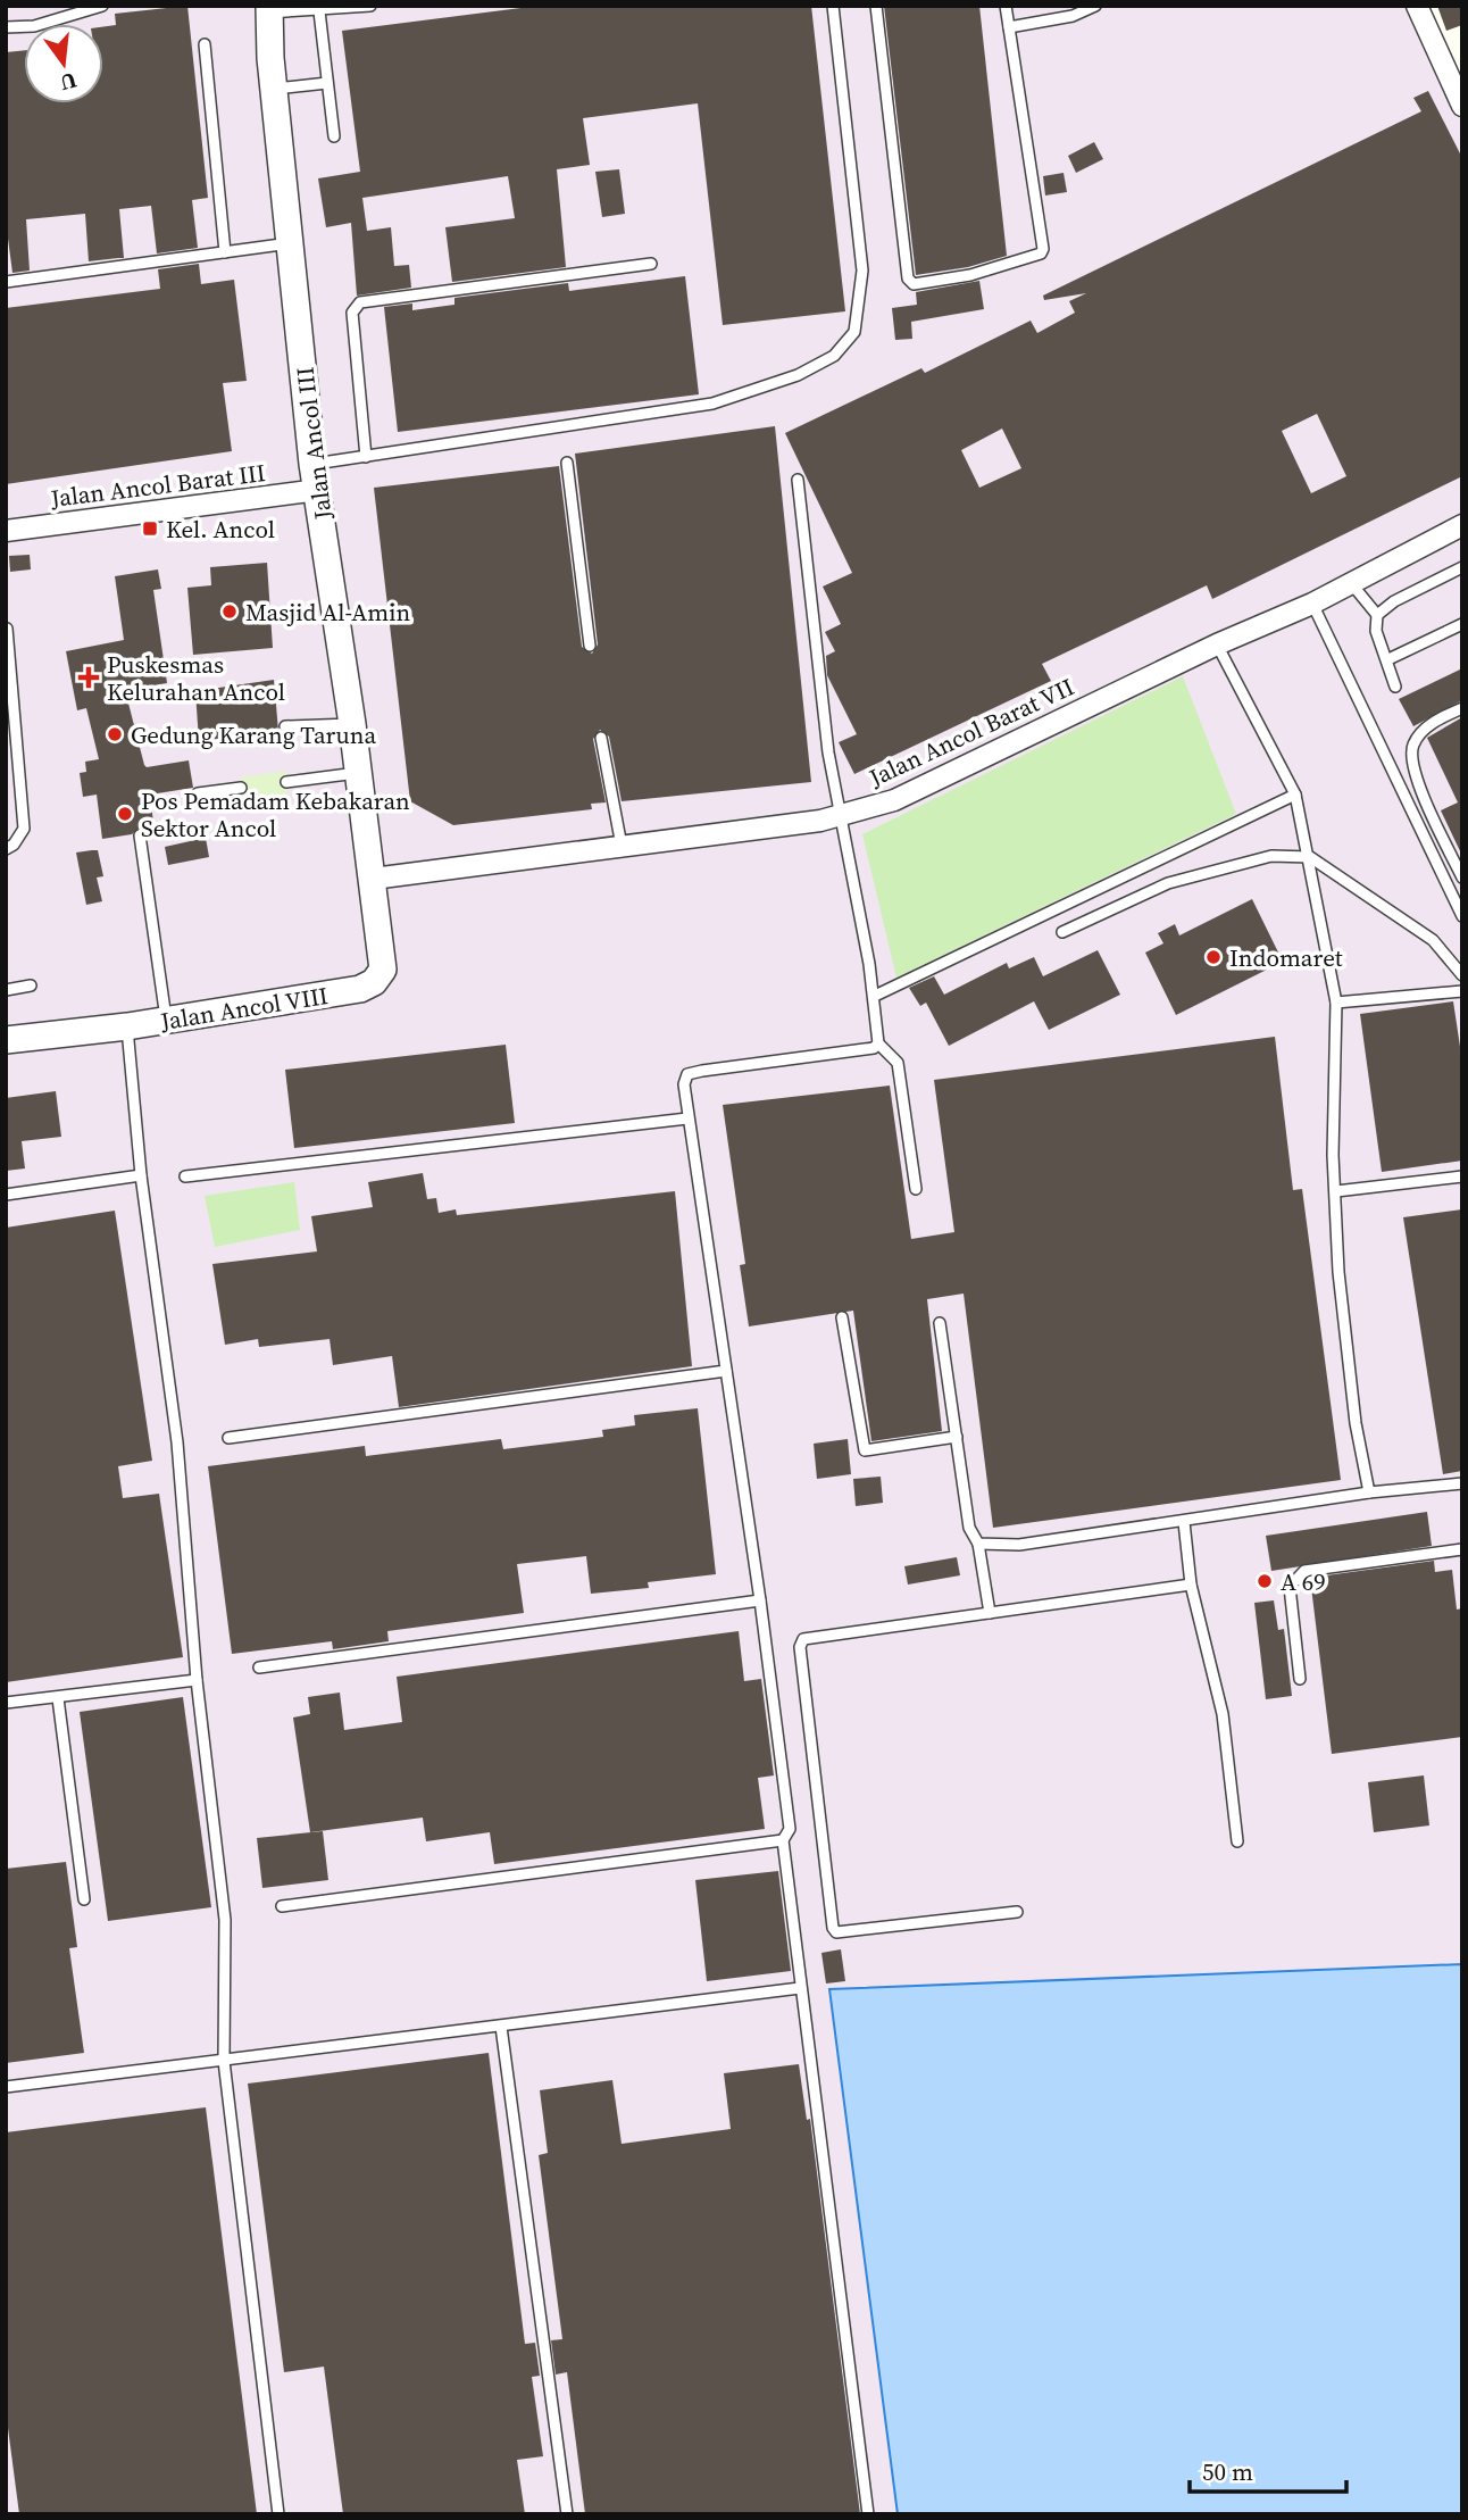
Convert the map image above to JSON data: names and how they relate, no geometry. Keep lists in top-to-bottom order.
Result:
{
  "streets": {
    "street": [
      "Jalan Ancol III",
      "Jalan Ancol Barat III",
      "Jalan Ancol Barat VII",
      "Jalan Ancol VIII"
    ]
  },
  "crossings": [
    ["Jalan Ancol III", "Jalan Ancol Barat III"],
    ["Jalan Ancol III", "Jalan Ancol Barat VII"],
    ["Jalan Ancol III", "Jalan Ancol VIII"],
    ["Jalan Ancol Barat VII", "Jalan Ancol VIII"]
  ],
  "places": {
    "transit": ["Kel. Ancol"],
    "other": [
      "Masjid Al-Amin",
      "Gedung Karang Taruna",
      "Pos Pemadam Kebakaran Sektor Ancol",
      "Indomaret",
      "A 69"
    ],
    "health": ["Puskesmas Kelurahan Ancol"]
  },
  "scale_bar": "50 m",
  "north": "bottom"
}
